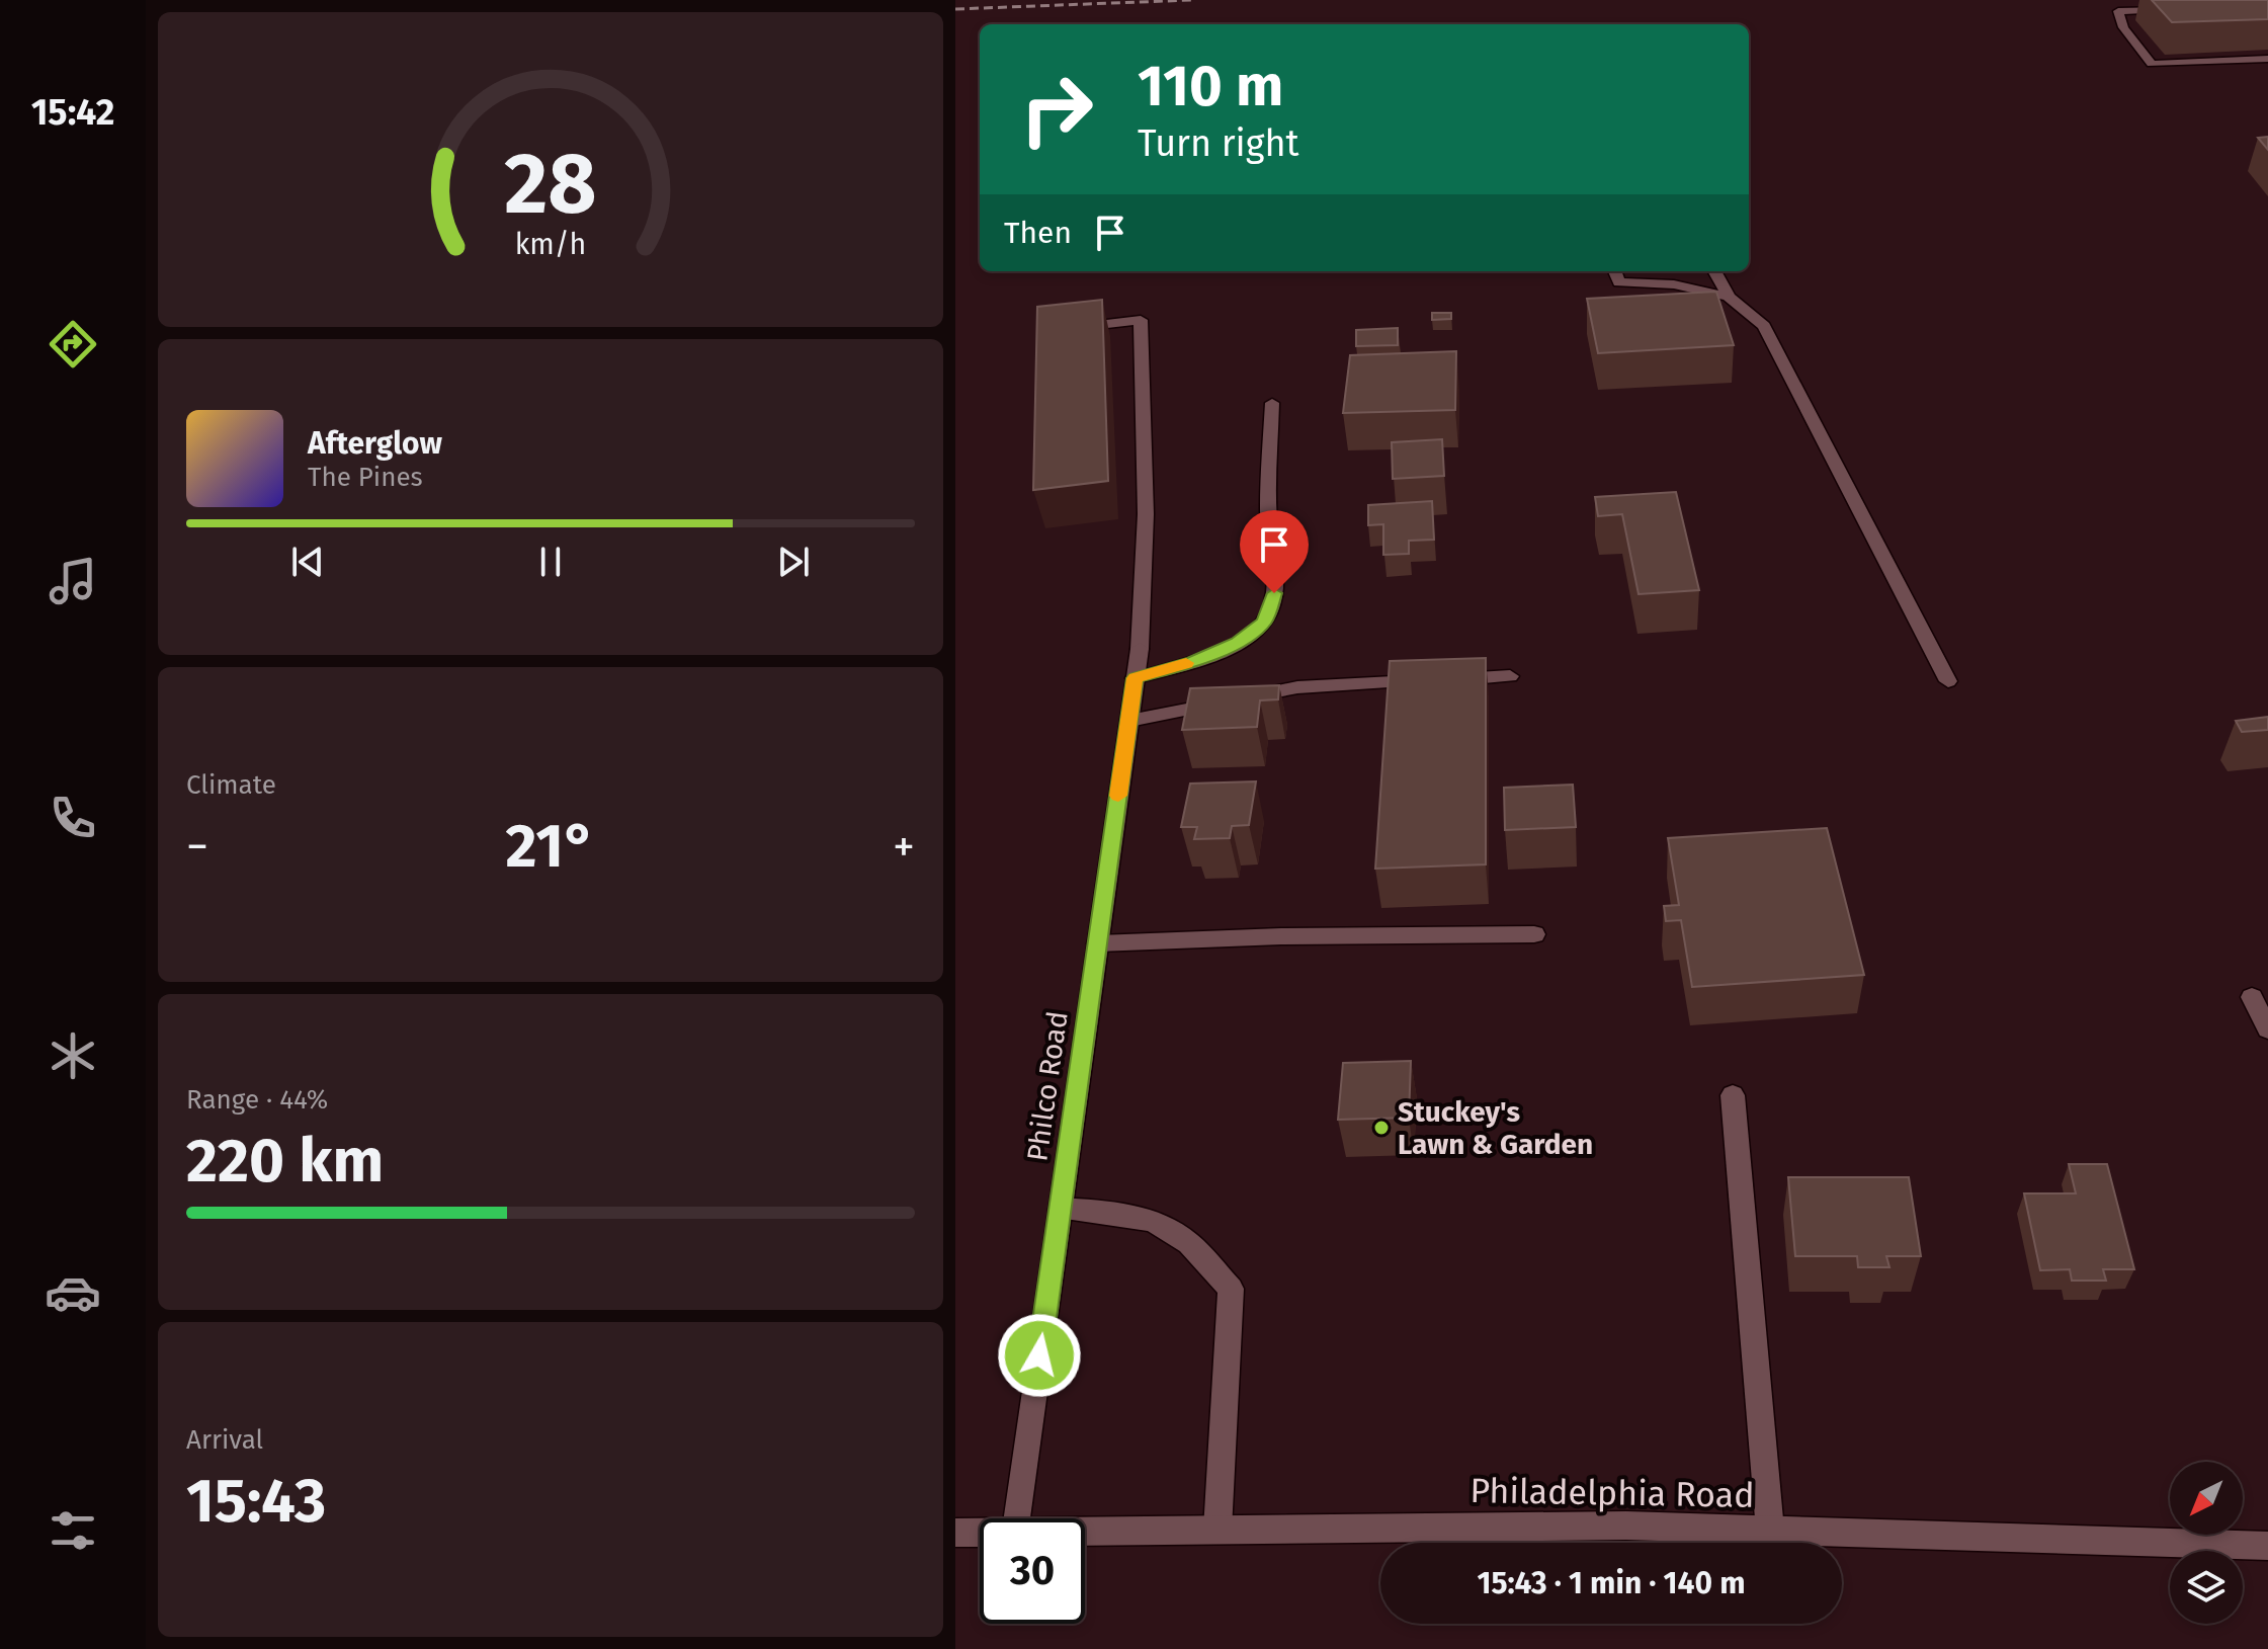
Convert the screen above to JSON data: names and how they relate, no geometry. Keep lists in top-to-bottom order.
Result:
{
  "streets": {
    "street": ["Philco Road", "Philadelphia Road"]
  },
  "places": ["Stuckey's Lawn & Garden"],
  "north": "bottom left",
  "page": {
    "tabs": "15:42",
    "turn": ["110 m", "Turn right"],
    "then": "Then",
    "song": ["Afterglow", "The Pines"],
    "tile": [
      "Climate",
      ["Range · 44%", "220 km"],
      ["Arrival", "15:43"]
    ],
    "heat": ["−", "21°", "+"],
    "limit": "30",
    "trip": "15:43 · 1 min · 140 m",
    "gauge": ["28", "km/h"]
  }
}
